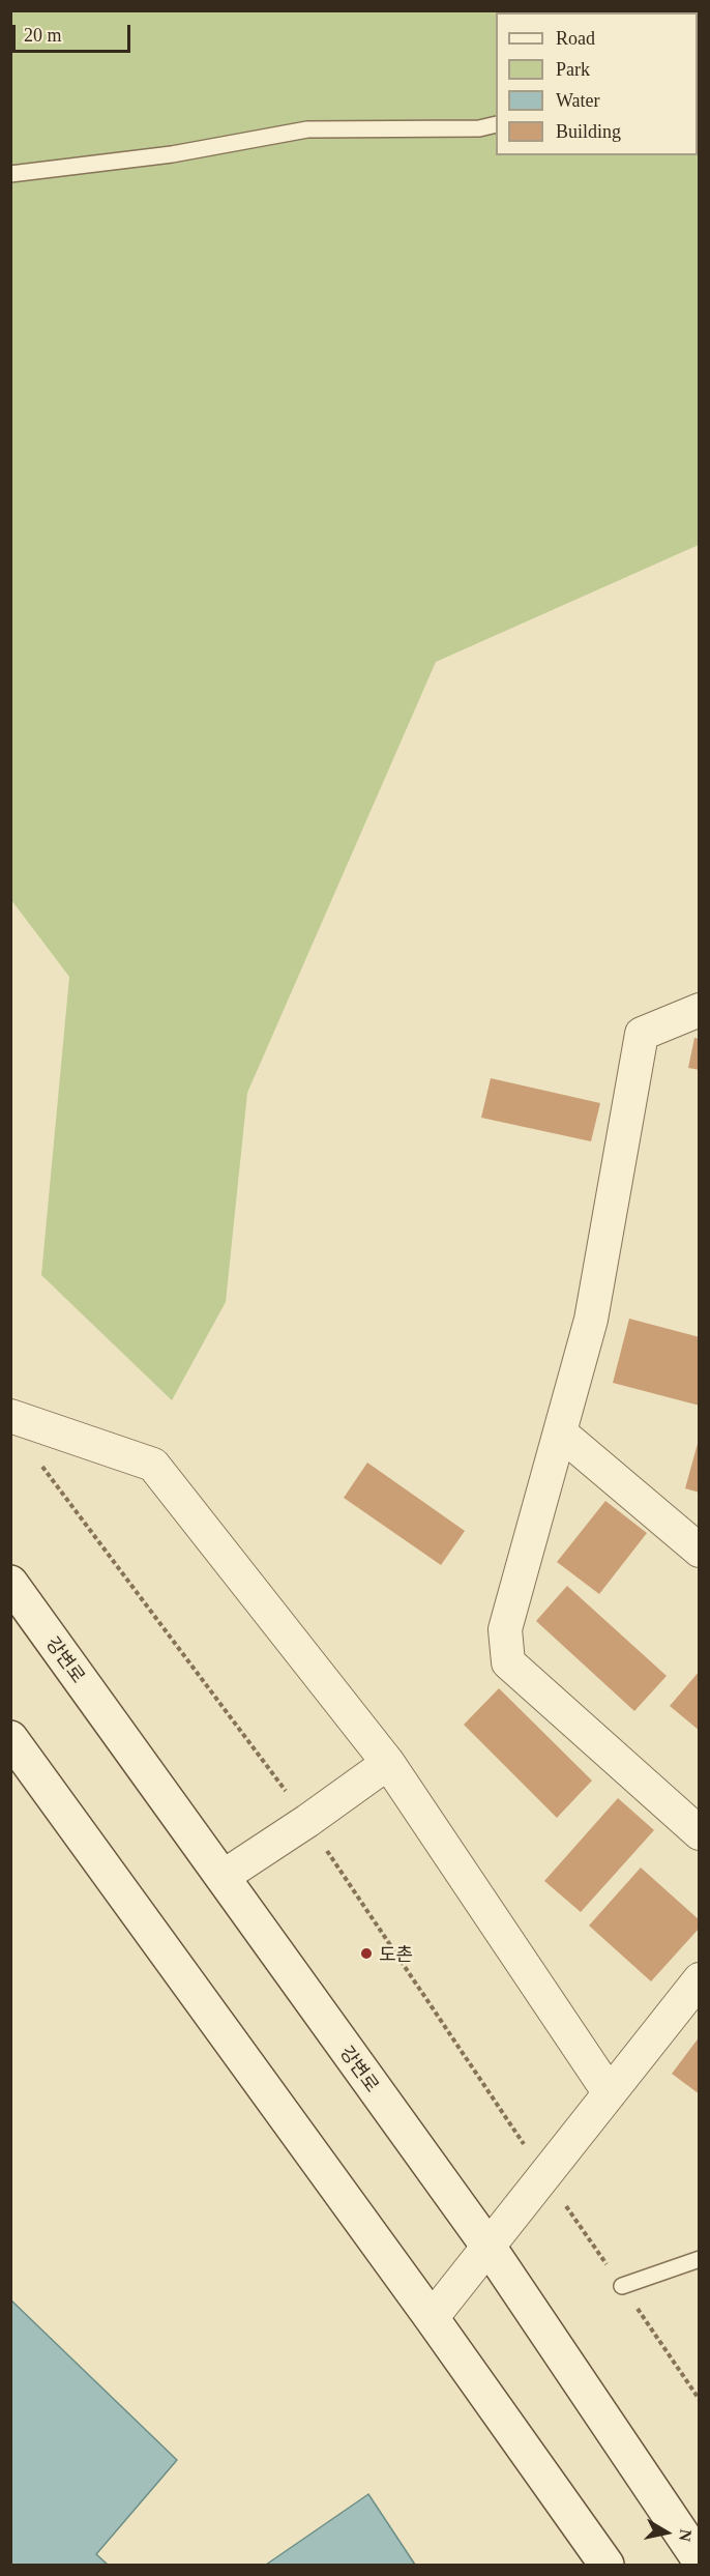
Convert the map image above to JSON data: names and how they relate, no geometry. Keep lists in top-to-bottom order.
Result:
{
  "streets": {
    "main road": ["강변로"]
  },
  "places": ["도촌"],
  "legend": [
    "Road",
    "Park",
    "Water",
    "Building"
  ],
  "scale_bar": "20 m",
  "north": "right"
}
